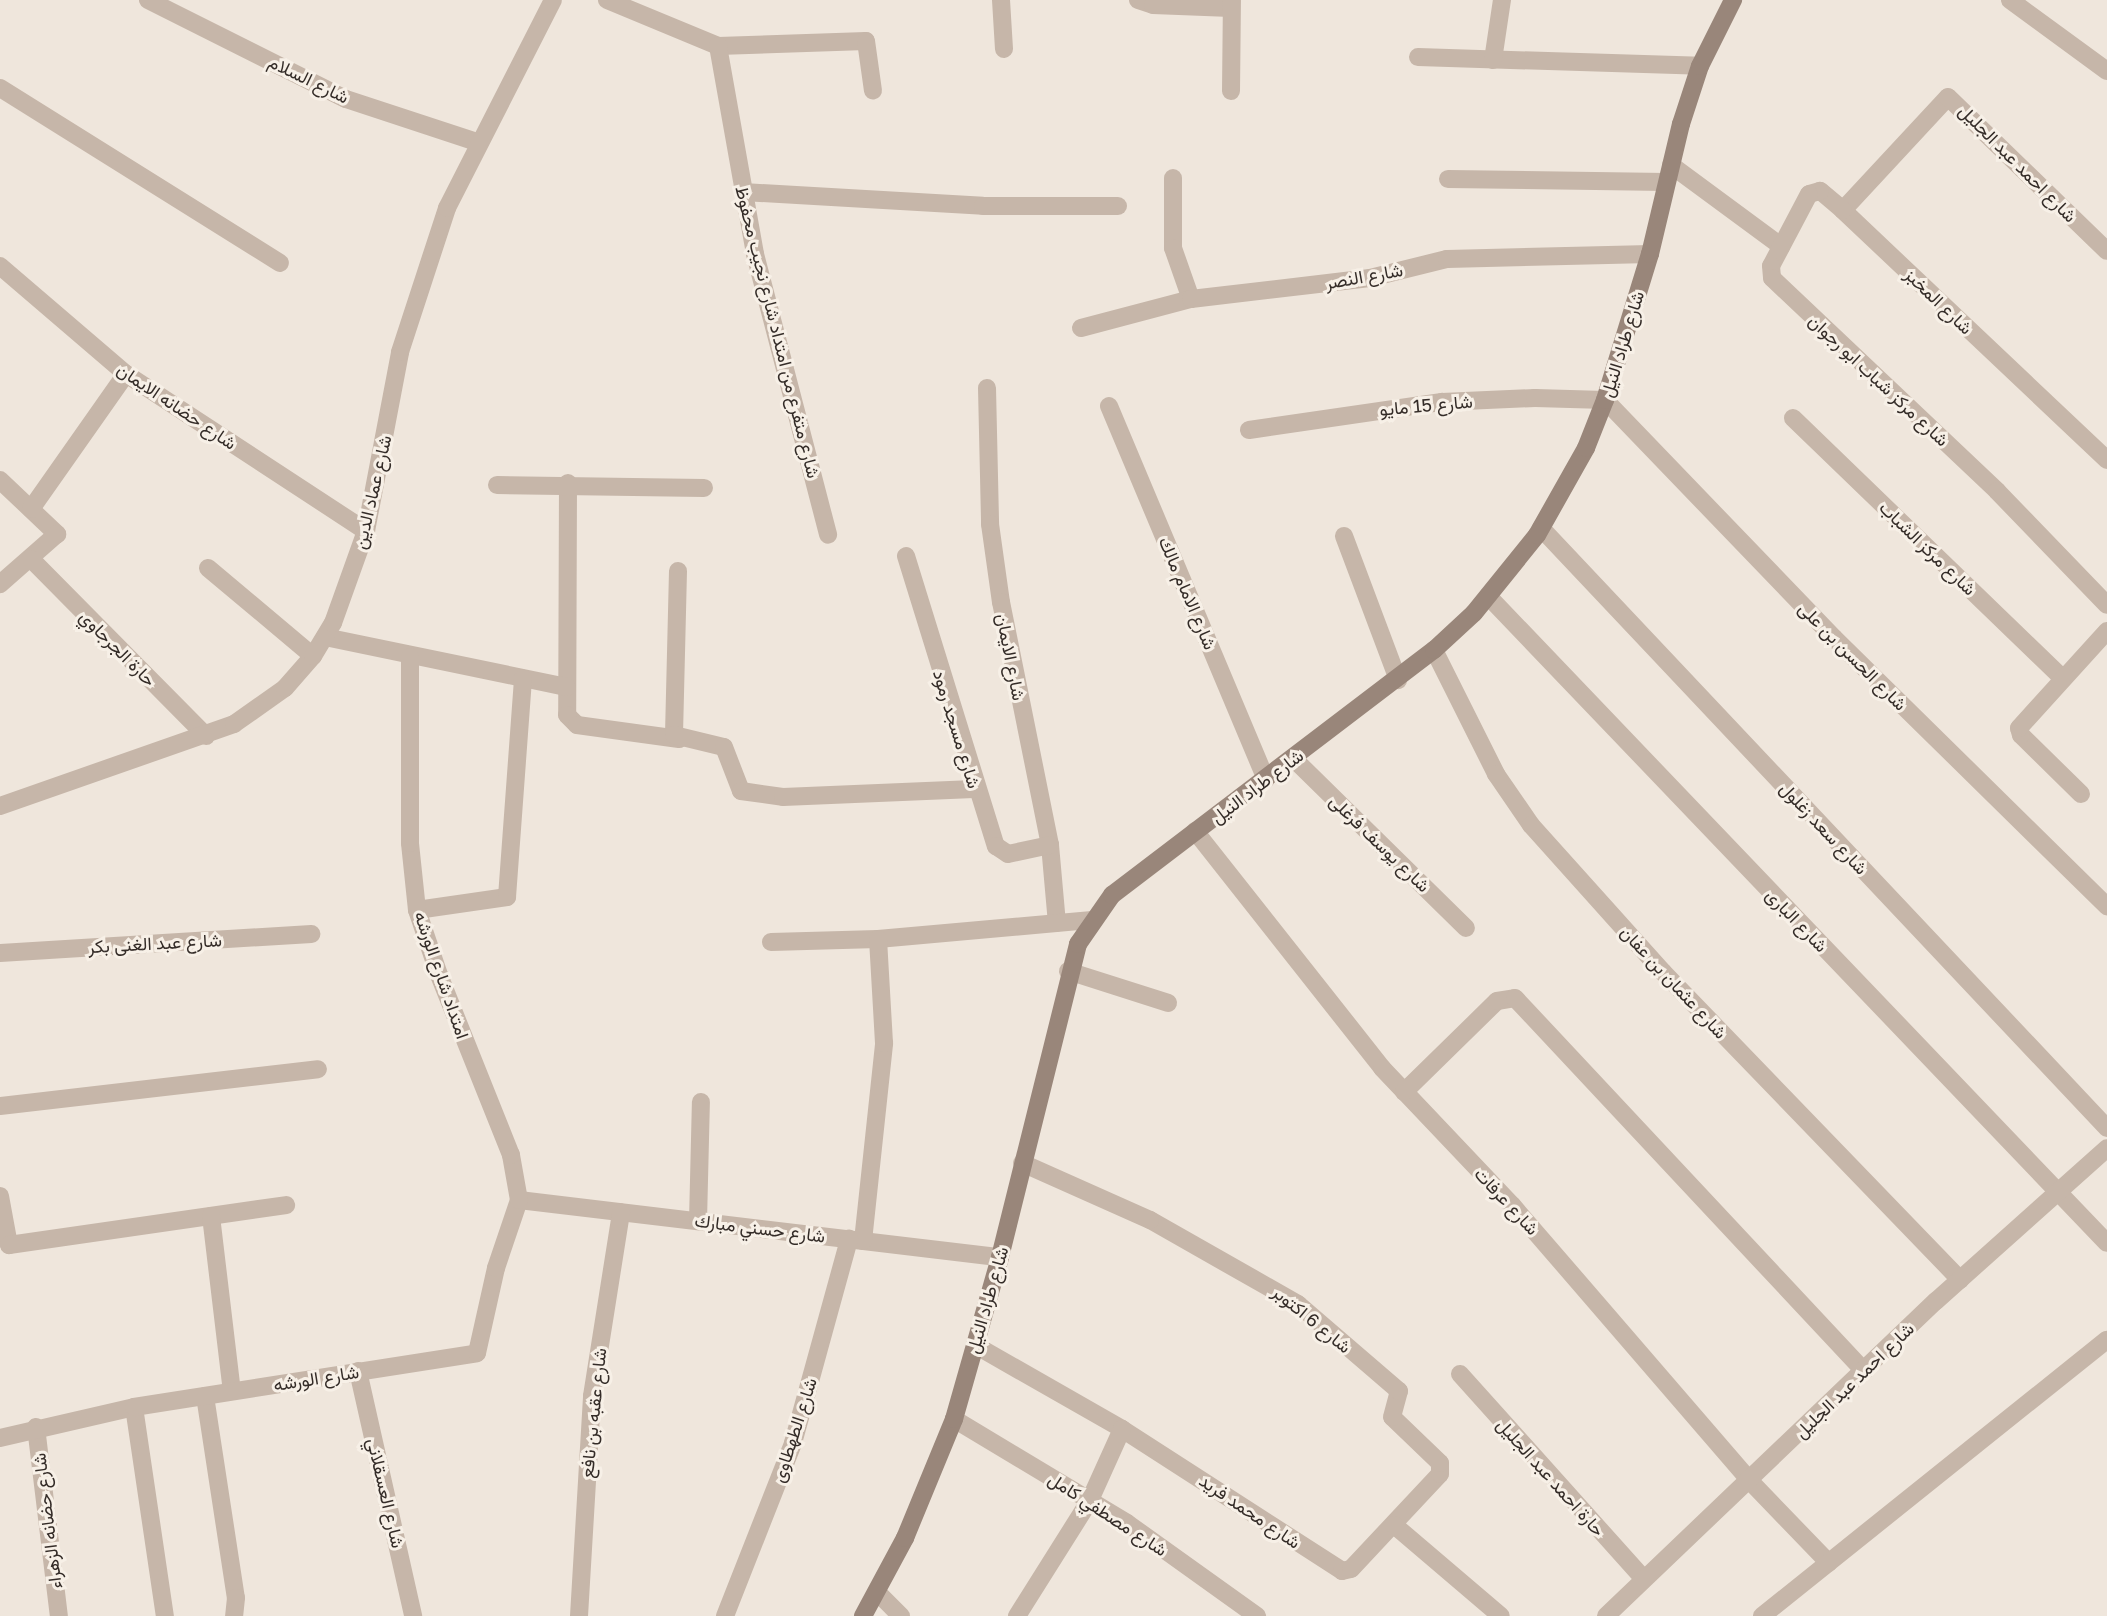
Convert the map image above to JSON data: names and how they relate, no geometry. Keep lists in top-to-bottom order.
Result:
{
  "streets": {
    "street": [
      "شارع السلام",
      "شارع احمد عبد الجليل",
      "شارع النصر",
      "شارع المخبز",
      "شارع متفرع من امتداد شارع نجيب محفوظ",
      "شارع طراد النيل",
      "شارع مركز شباب ابو رجوان",
      "شارع 15 مايو",
      "شارع حضانه الايمان",
      "شارع عماد الدين",
      "شارع مركز الشباب",
      "شارع الامام مالك",
      "حارة الجرجاوي",
      "شارع الحسن بن على",
      "شارع الايمان",
      "شارع مسجد رمود",
      "شارع سعد زغلول",
      "شارع يوسف فرغلى",
      "شارع البارى",
      "شارع عبد الغنى بكر",
      "امتداد شارع الورشه",
      "شارع عثمان بن عفان",
      "شارع عرفات",
      "شارع حسني مبارك",
      "شارع 6 اكتوبر",
      "شارع الورشه",
      "شارع عقبه بن نافع",
      "شارع الطهطاوى",
      "حارة احمد عبد الجليل",
      "شارع العسقلاني",
      "شارع محمد فريد",
      "شارع مصطفي كامل",
      "شارع حضانه الزهراء"
    ]
  },
  "crossings": [
    ["شارع السلام", "شارع عماد الدين"],
    ["شارع احمد عبد الجليل", "شارع المخبز"],
    ["شارع احمد عبد الجليل", "شارع البارى"],
    ["شارع احمد عبد الجليل", "شارع عثمان بن عفان"],
    ["شارع احمد عبد الجليل", "شارع عرفات"],
    ["شارع احمد عبد الجليل", "حارة احمد عبد الجليل"],
    ["شارع النصر", "شارع طراد النيل"],
    ["شارع المخبز", "شارع مركز شباب ابو رجوان"],
    ["شارع طراد النيل", "شارع 15 مايو"],
    ["شارع طراد النيل", "شارع الامام مالك"],
    ["شارع طراد النيل", "شارع الحسن بن على"],
    ["شارع طراد النيل", "شارع سعد زغلول"],
    ["شارع طراد النيل", "شارع يوسف فرغلى"],
    ["شارع طراد النيل", "شارع البارى"],
    ["شارع طراد النيل", "شارع عثمان بن عفان"],
    ["شارع طراد النيل", "شارع عرفات"],
    ["شارع طراد النيل", "شارع حسني مبارك"],
    ["شارع طراد النيل", "شارع 6 اكتوبر"],
    ["شارع طراد النيل", "شارع محمد فريد"],
    ["شارع طراد النيل", "شارع مصطفي كامل"],
    ["شارع 15 مايو", "شارع الحسن بن على"],
    ["شارع حضانه الايمان", "شارع عماد الدين"],
    ["شارع عماد الدين", "حارة الجرجاوي"],
    ["شارع الايمان", "شارع مسجد رمود"],
    ["امتداد شارع الورشه", "شارع حسني مبارك"],
    ["امتداد شارع الورشه", "شارع الورشه"],
    ["شارع حسني مبارك", "شارع الورشه"],
    ["شارع حسني مبارك", "شارع عقبه بن نافع"],
    ["شارع حسني مبارك", "شارع الطهطاوى"],
    ["شارع 6 اكتوبر", "شارع محمد فريد"],
    ["شارع الورشه", "شارع العسقلاني"],
    ["شارع الورشه", "شارع حضانه الزهراء"]
  ]
}
